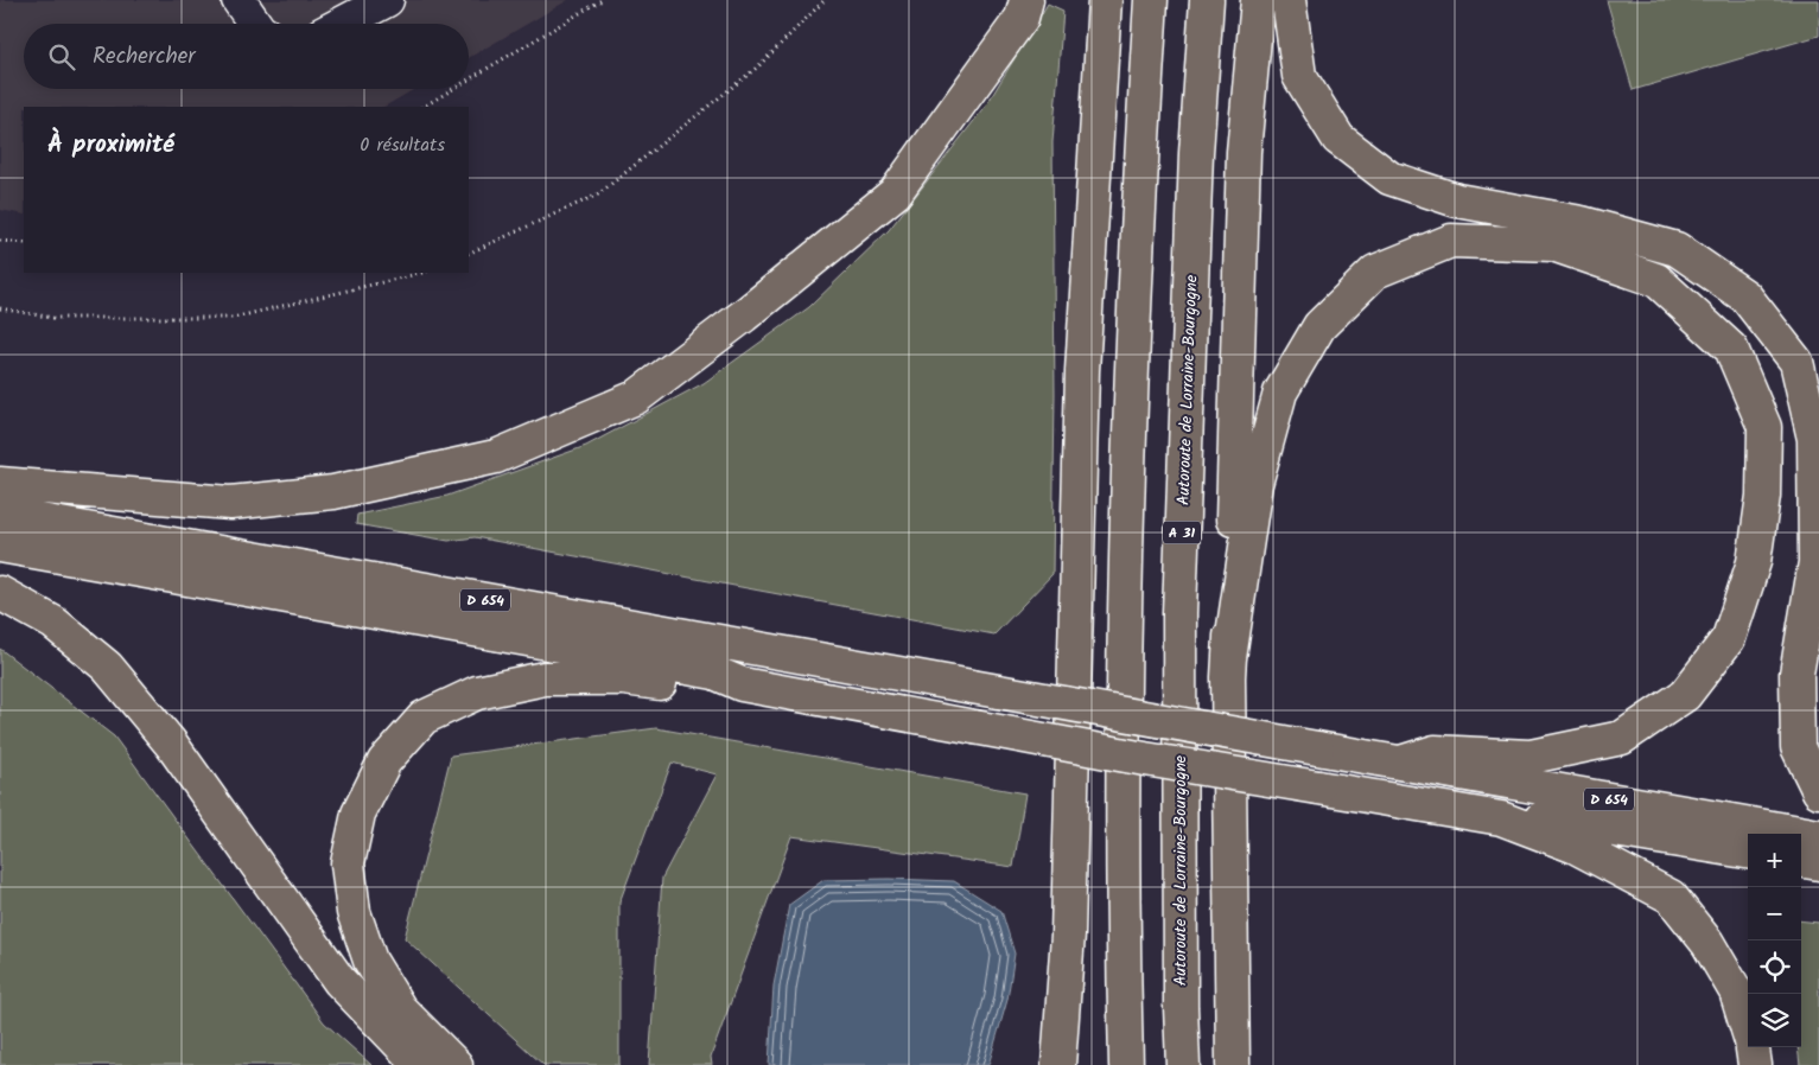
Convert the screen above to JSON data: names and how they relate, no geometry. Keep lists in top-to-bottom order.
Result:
{
  "streets": {
    "highway": ["Autoroute de Lorraine-Bourgogne", "A 31", "D 654"]
  },
  "page": {
    "search": "Rechercher",
    "heading": ["À proximité", "0 résultats"],
    "map_buttons": ["+", "−"]
  }
}
